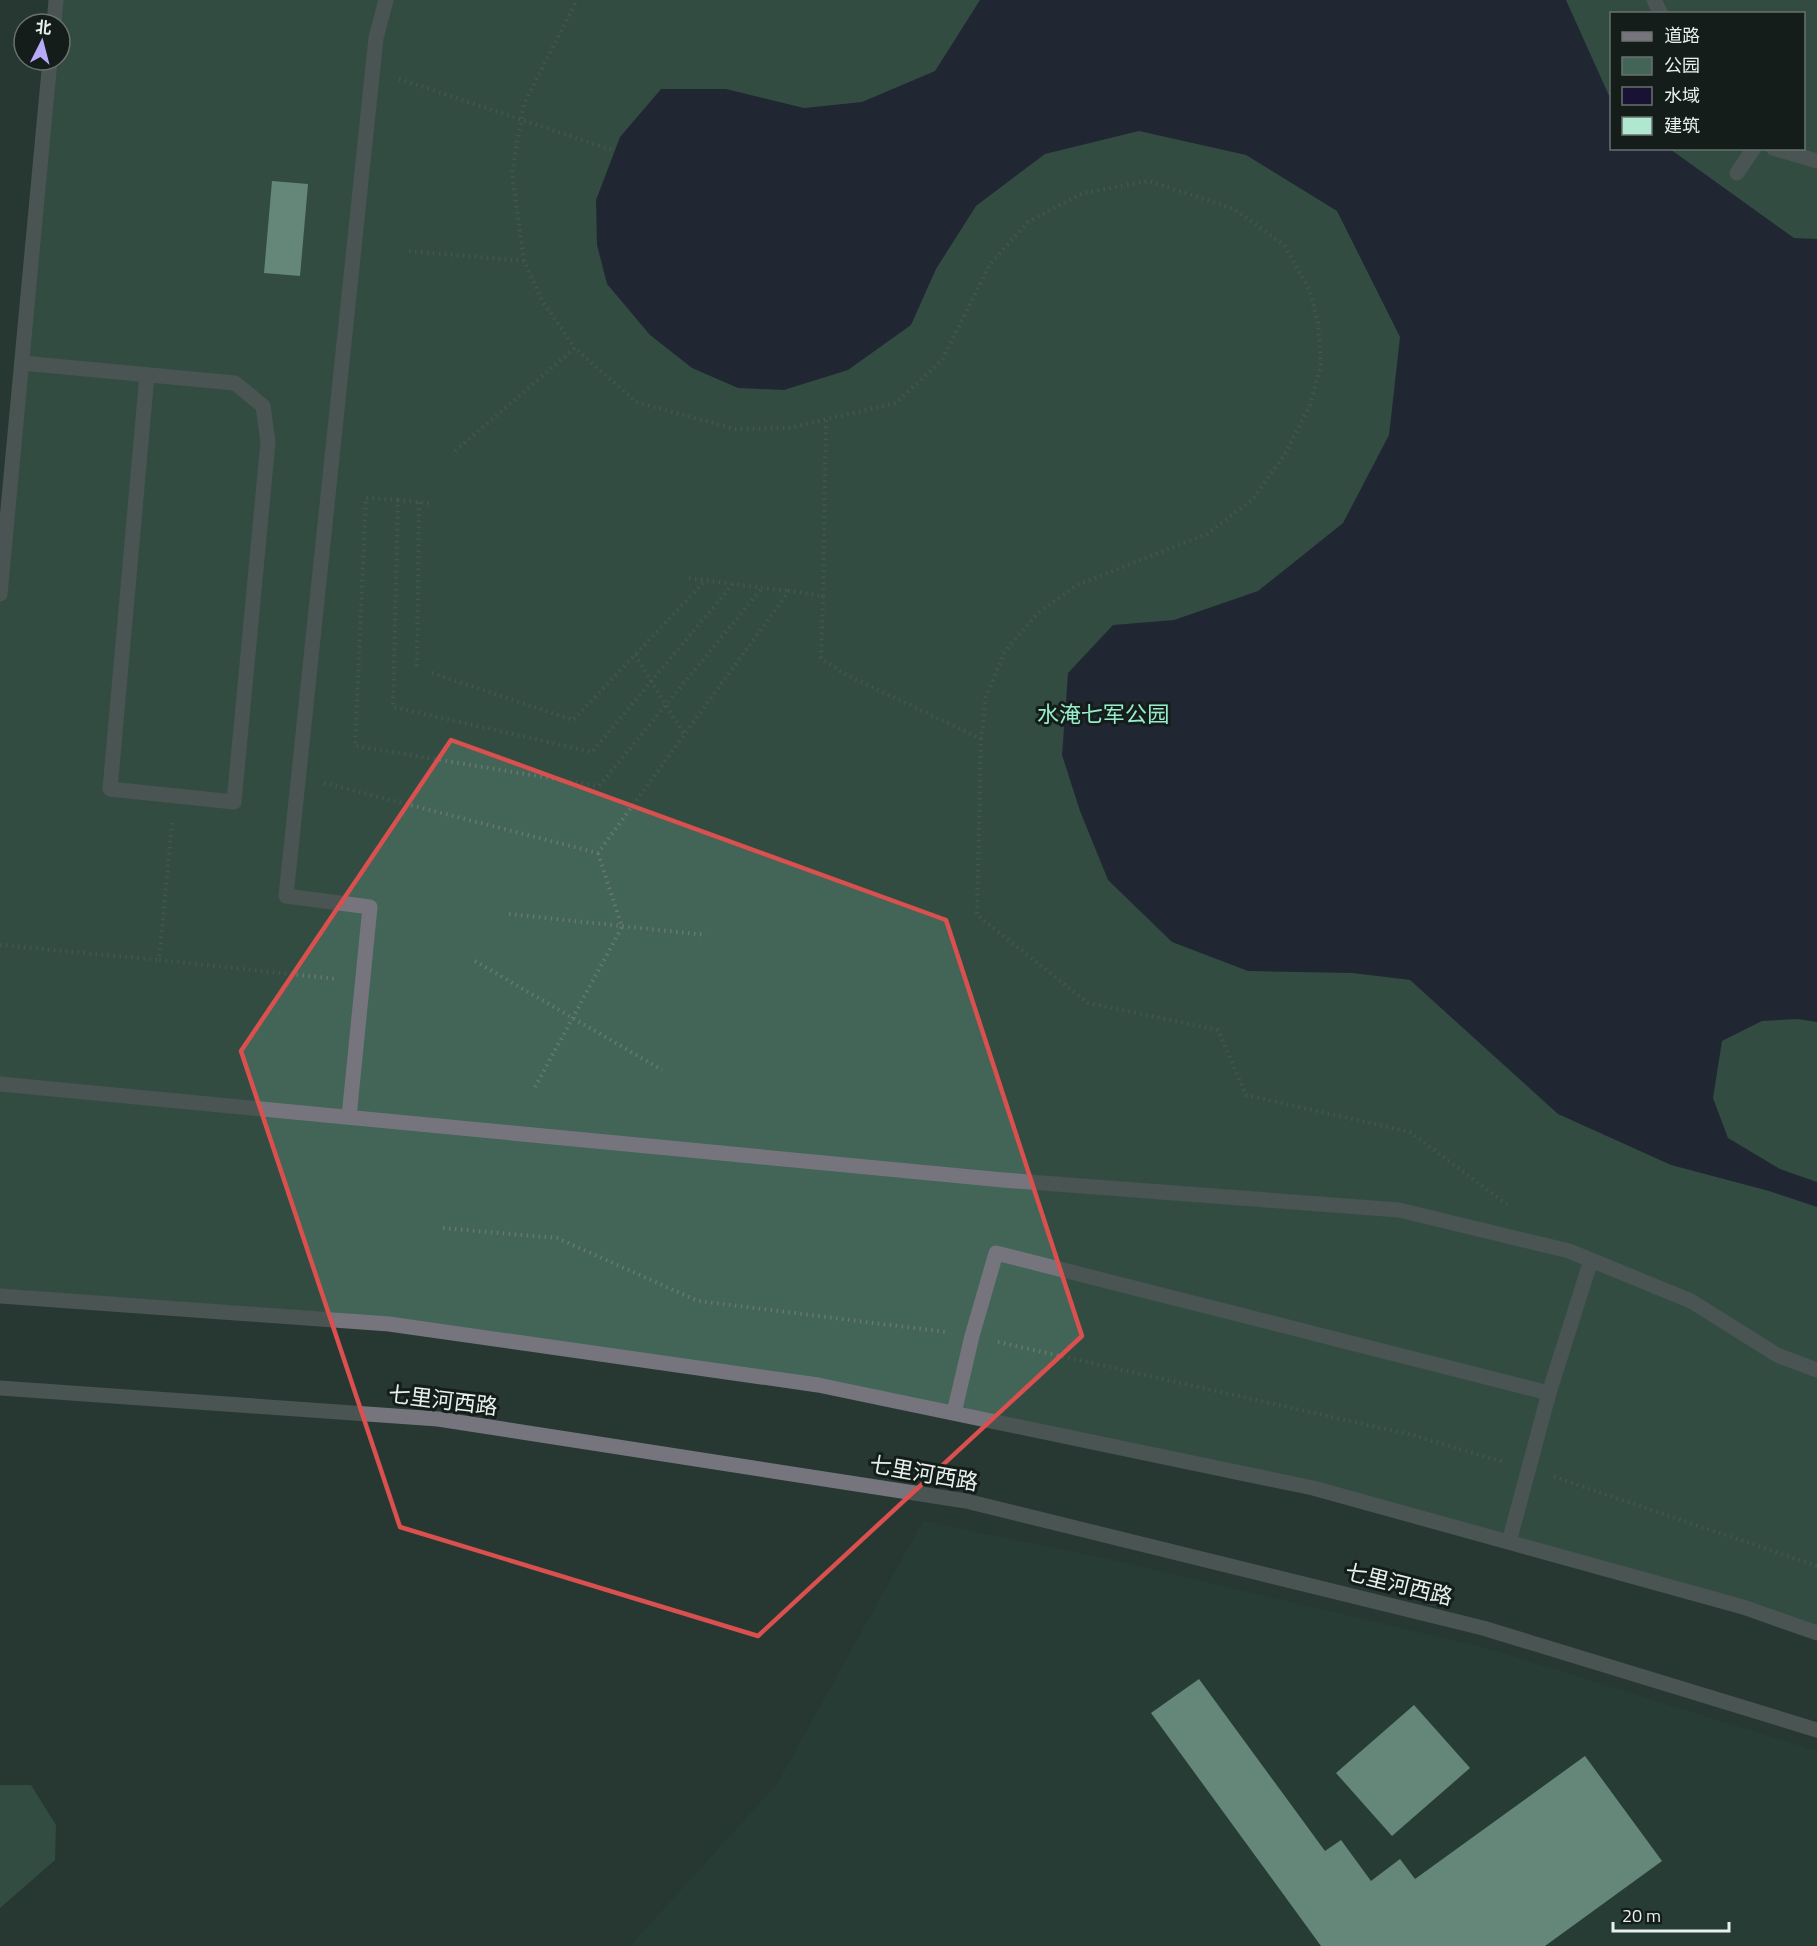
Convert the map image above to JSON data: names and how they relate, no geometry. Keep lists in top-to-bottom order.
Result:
{
  "streets": {
    "street": ["七里河西路"]
  },
  "parks": ["水淹七军公园"],
  "legend": [
    "道路",
    "公园",
    "水域",
    "建筑"
  ],
  "scale_bar": "20 m",
  "north": "top"
}
